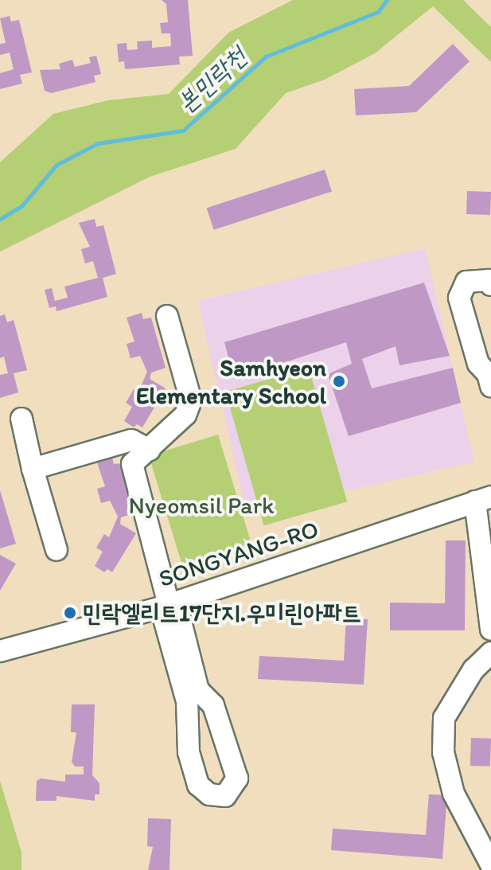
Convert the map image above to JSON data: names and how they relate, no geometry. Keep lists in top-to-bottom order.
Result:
{
  "streets": {
    "street": ["SONGYANG-RO"]
  },
  "water": ["본민락천"],
  "parks": ["Nyeomsil Park"],
  "places": ["Samhyeon Elementary School", "민락엘리트17단지.우미린아파트"]
}
